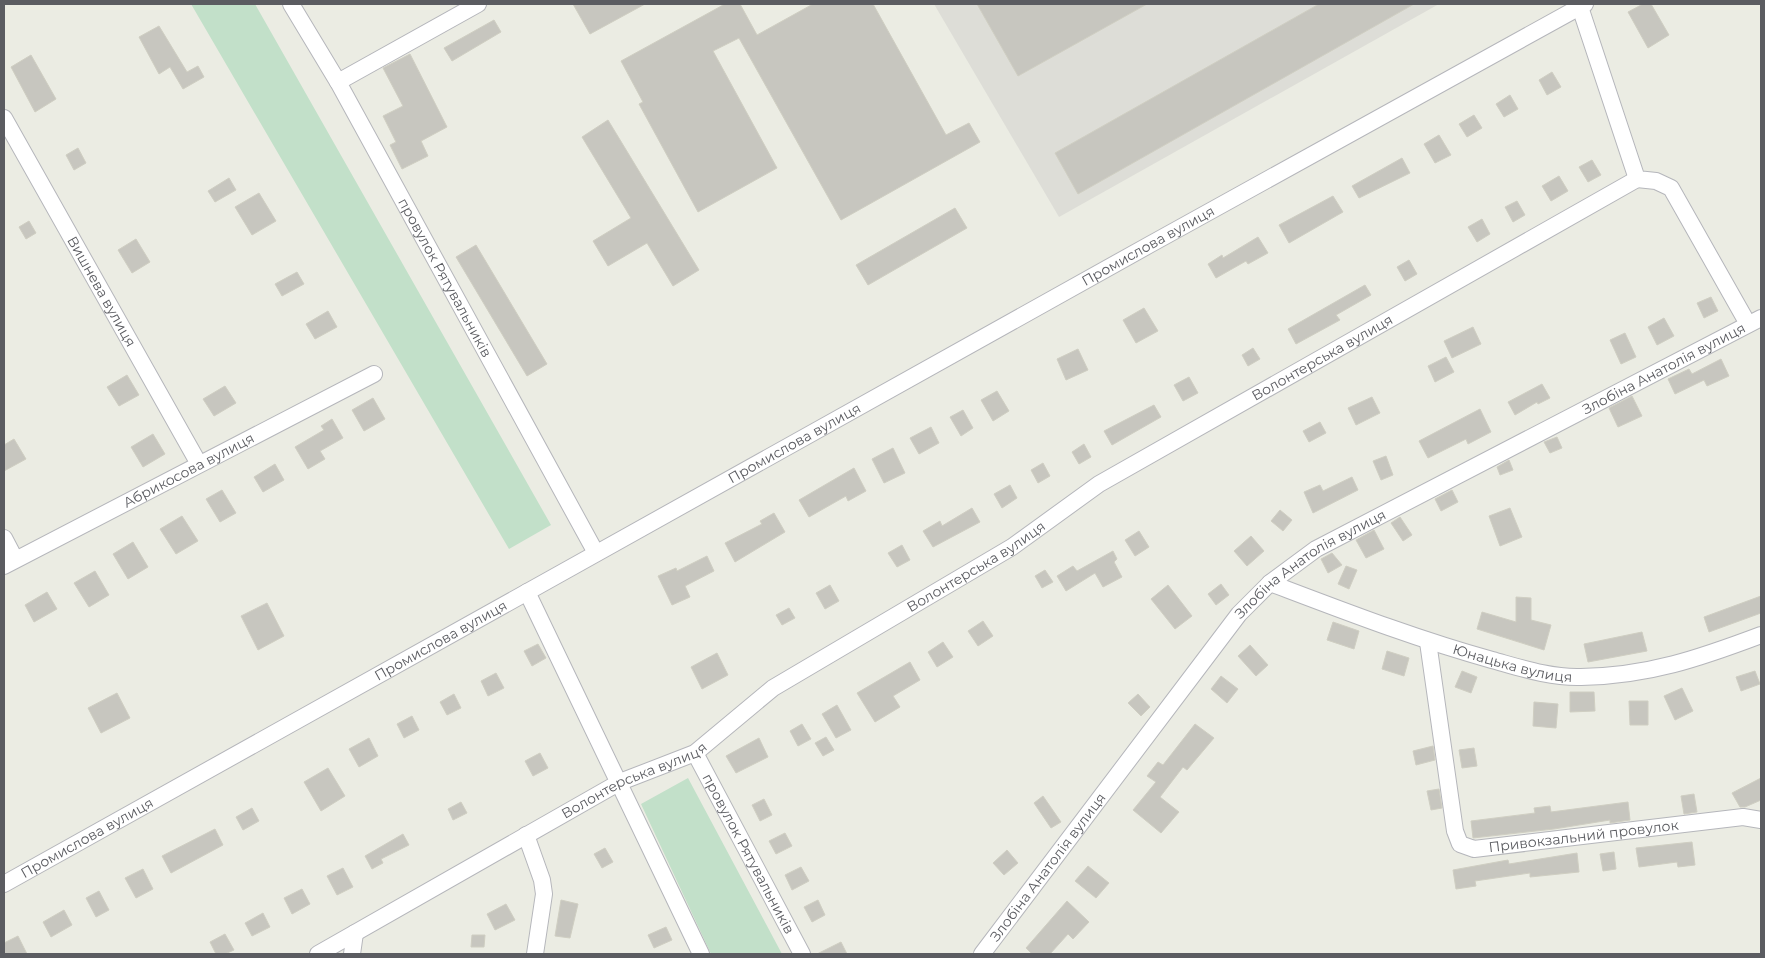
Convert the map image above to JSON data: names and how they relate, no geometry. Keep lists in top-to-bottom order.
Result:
{
  "streets": {
    "street": [
      "Промислова вулиця",
      "провулок Рятувальників",
      "Вишнева вулиця",
      "Волонтерська вулиця",
      "Злобіна Анатолія вулиця",
      "Абрикосова вулиця",
      "Юнацька вулиця",
      "Привокзальний провулок"
    ]
  },
  "crossings": [
    ["Промислова вулиця", "провулок Рятувальників"],
    ["провулок Рятувальників", "Волонтерська вулиця"],
    ["Вишнева вулиця", "Абрикосова вулиця"],
    ["Злобіна Анатолія вулиця", "Юнацька вулиця"],
    ["Юнацька вулиця", "Привокзальний провулок"]
  ]
}
